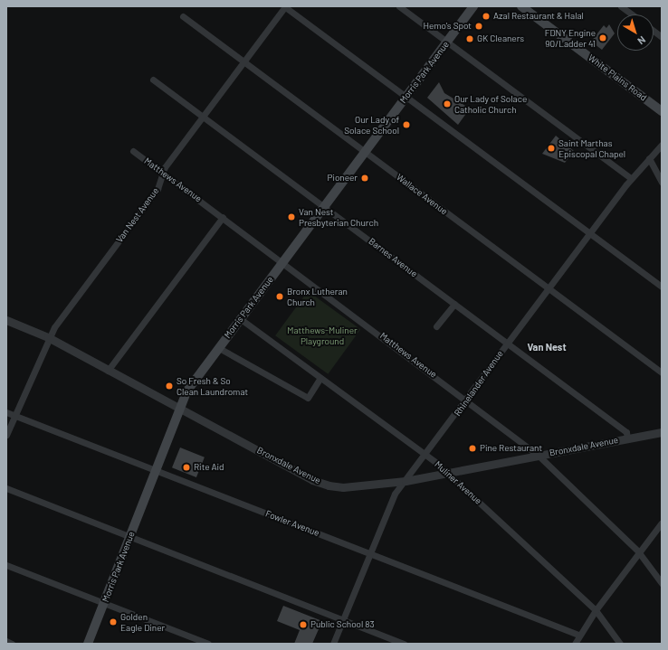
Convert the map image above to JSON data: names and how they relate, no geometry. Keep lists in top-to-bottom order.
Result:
{
  "streets": {
    "main road": ["Morris Park Avenue", "White Plains Road"],
    "street": [
      "Matthews Avenue",
      "Wallace Avenue",
      "Van Nest Avenue",
      "Barnes Avenue",
      "Rhinelander Avenue",
      "Bronxdale Avenue",
      "Muliner Avenue",
      "Fowler Avenue"
    ]
  },
  "crossings": [
    ["Morris Park Avenue", "Matthews Avenue"],
    ["Morris Park Avenue", "Wallace Avenue"],
    ["Morris Park Avenue", "Barnes Avenue"],
    ["Morris Park Avenue", "Bronxdale Avenue"],
    ["Morris Park Avenue", "Muliner Avenue"],
    ["Morris Park Avenue", "Fowler Avenue"],
    ["Matthews Avenue", "Van Nest Avenue"],
    ["Matthews Avenue", "Rhinelander Avenue"],
    ["Matthews Avenue", "Bronxdale Avenue"],
    ["Wallace Avenue", "Van Nest Avenue"],
    ["Wallace Avenue", "Rhinelander Avenue"],
    ["Van Nest Avenue", "Barnes Avenue"],
    ["Van Nest Avenue", "Bronxdale Avenue"],
    ["Van Nest Avenue", "Fowler Avenue"],
    ["Barnes Avenue", "Rhinelander Avenue"],
    ["Barnes Avenue", "Bronxdale Avenue"],
    ["Rhinelander Avenue", "Bronxdale Avenue"],
    ["Rhinelander Avenue", "Muliner Avenue"],
    ["Rhinelander Avenue", "Fowler Avenue"],
    ["Bronxdale Avenue", "Muliner Avenue"]
  ],
  "districts": ["Van Nest"],
  "parks": ["Matthews-Muliner Playground"],
  "places": [
    "Azal Restaurant & Halal",
    "Hemo's Spot",
    "FDNY Engine 90/Ladder 41",
    "GK Cleaners",
    "Our Lady of Solace Catholic Church",
    "Our Lady of Solace School",
    "Saint Marthas Episcopal Chapel",
    "Pioneer",
    "Van Nest Presbyterian Church",
    "Bronx Lutheran Church",
    "So Fresh & So Clean Laundromat",
    "Pine Restaurant",
    "Rite Aid",
    "Golden Eagle Diner",
    "Public School 83"
  ],
  "north": "bottom right"
}
